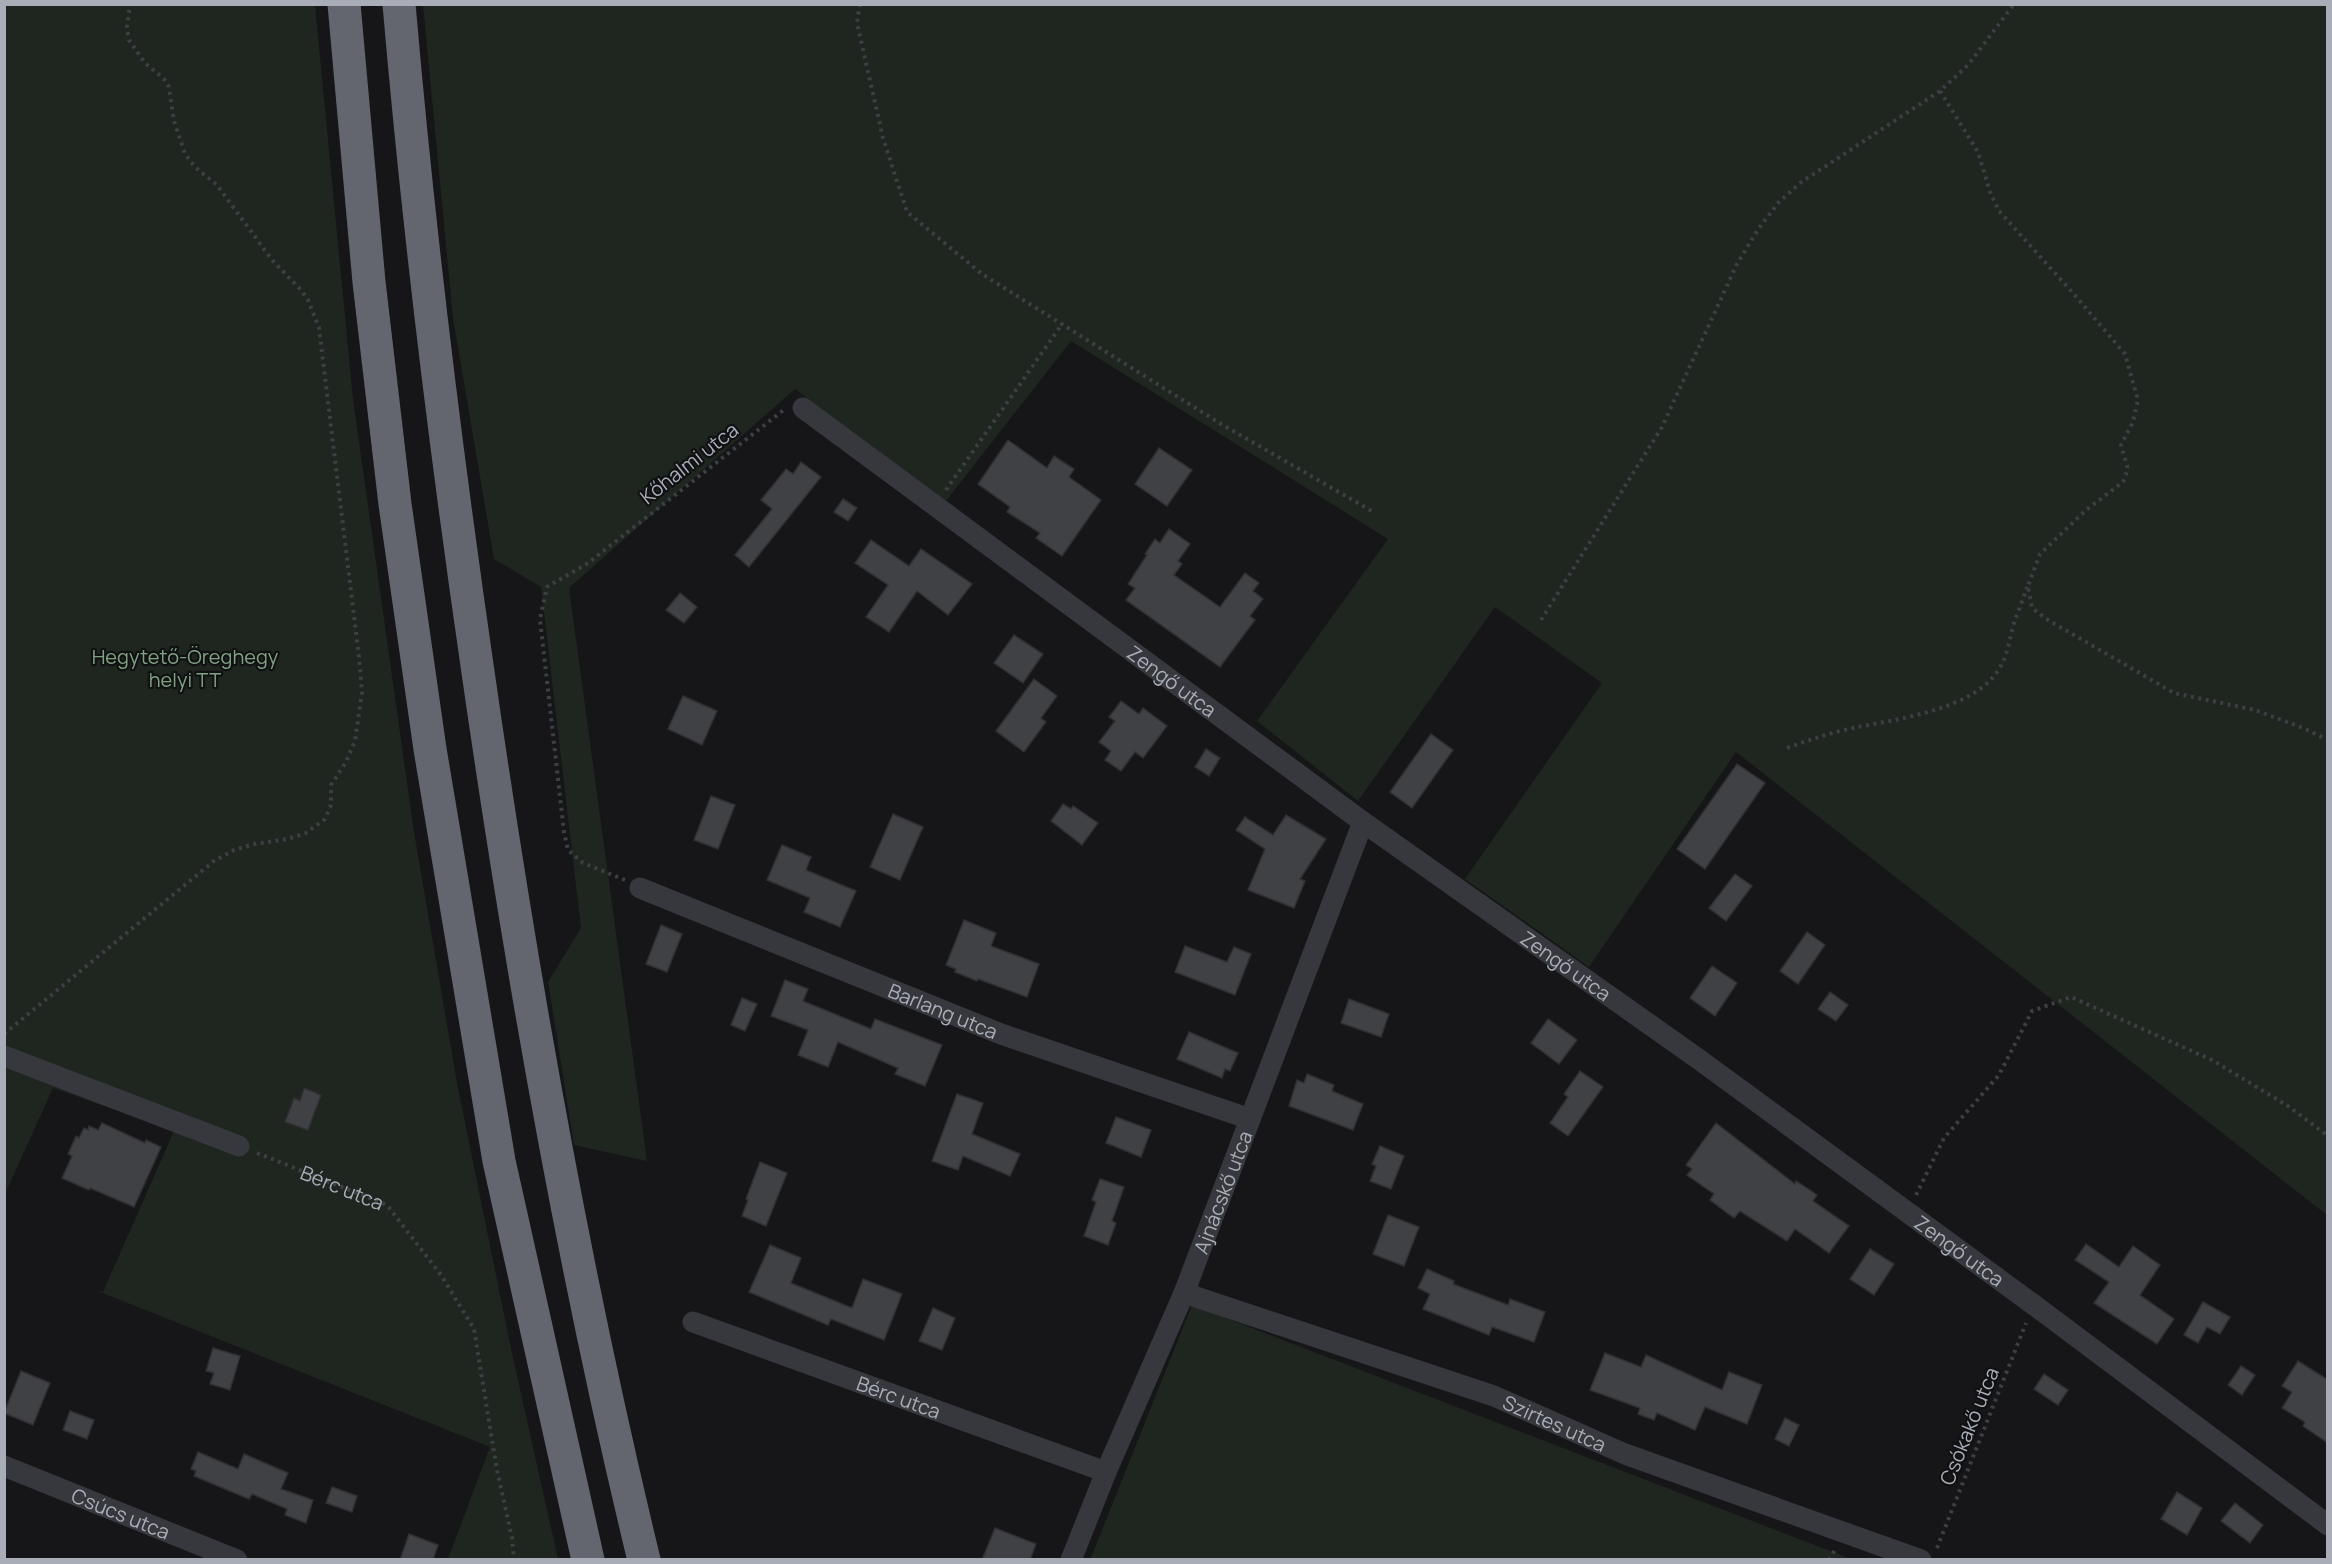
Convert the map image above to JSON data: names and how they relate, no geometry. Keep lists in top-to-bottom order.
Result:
{
  "streets": {
    "street": [
      "Zengő utca",
      "Barlang utca",
      "Bérc utca",
      "Ajnácskő utca",
      "Szirtes utca",
      "Csúcs utca"
    ],
    "path": ["Kőhalmi utca", "Csókakő utca"]
  },
  "crossings": [
    ["Kőhalmi utca", "Zengő utca"],
    ["Kőhalmi utca", "Barlang utca"],
    ["Zengő utca", "Ajnácskő utca"],
    ["Zengő utca", "Csókakő utca"],
    ["Barlang utca", "Ajnácskő utca"],
    ["Bérc utca", "Ajnácskő utca"],
    ["Ajnácskő utca", "Szirtes utca"],
    ["Szirtes utca", "Csókakő utca"]
  ],
  "parks": ["Hegytető-Öreghegy helyi TT"]
}
